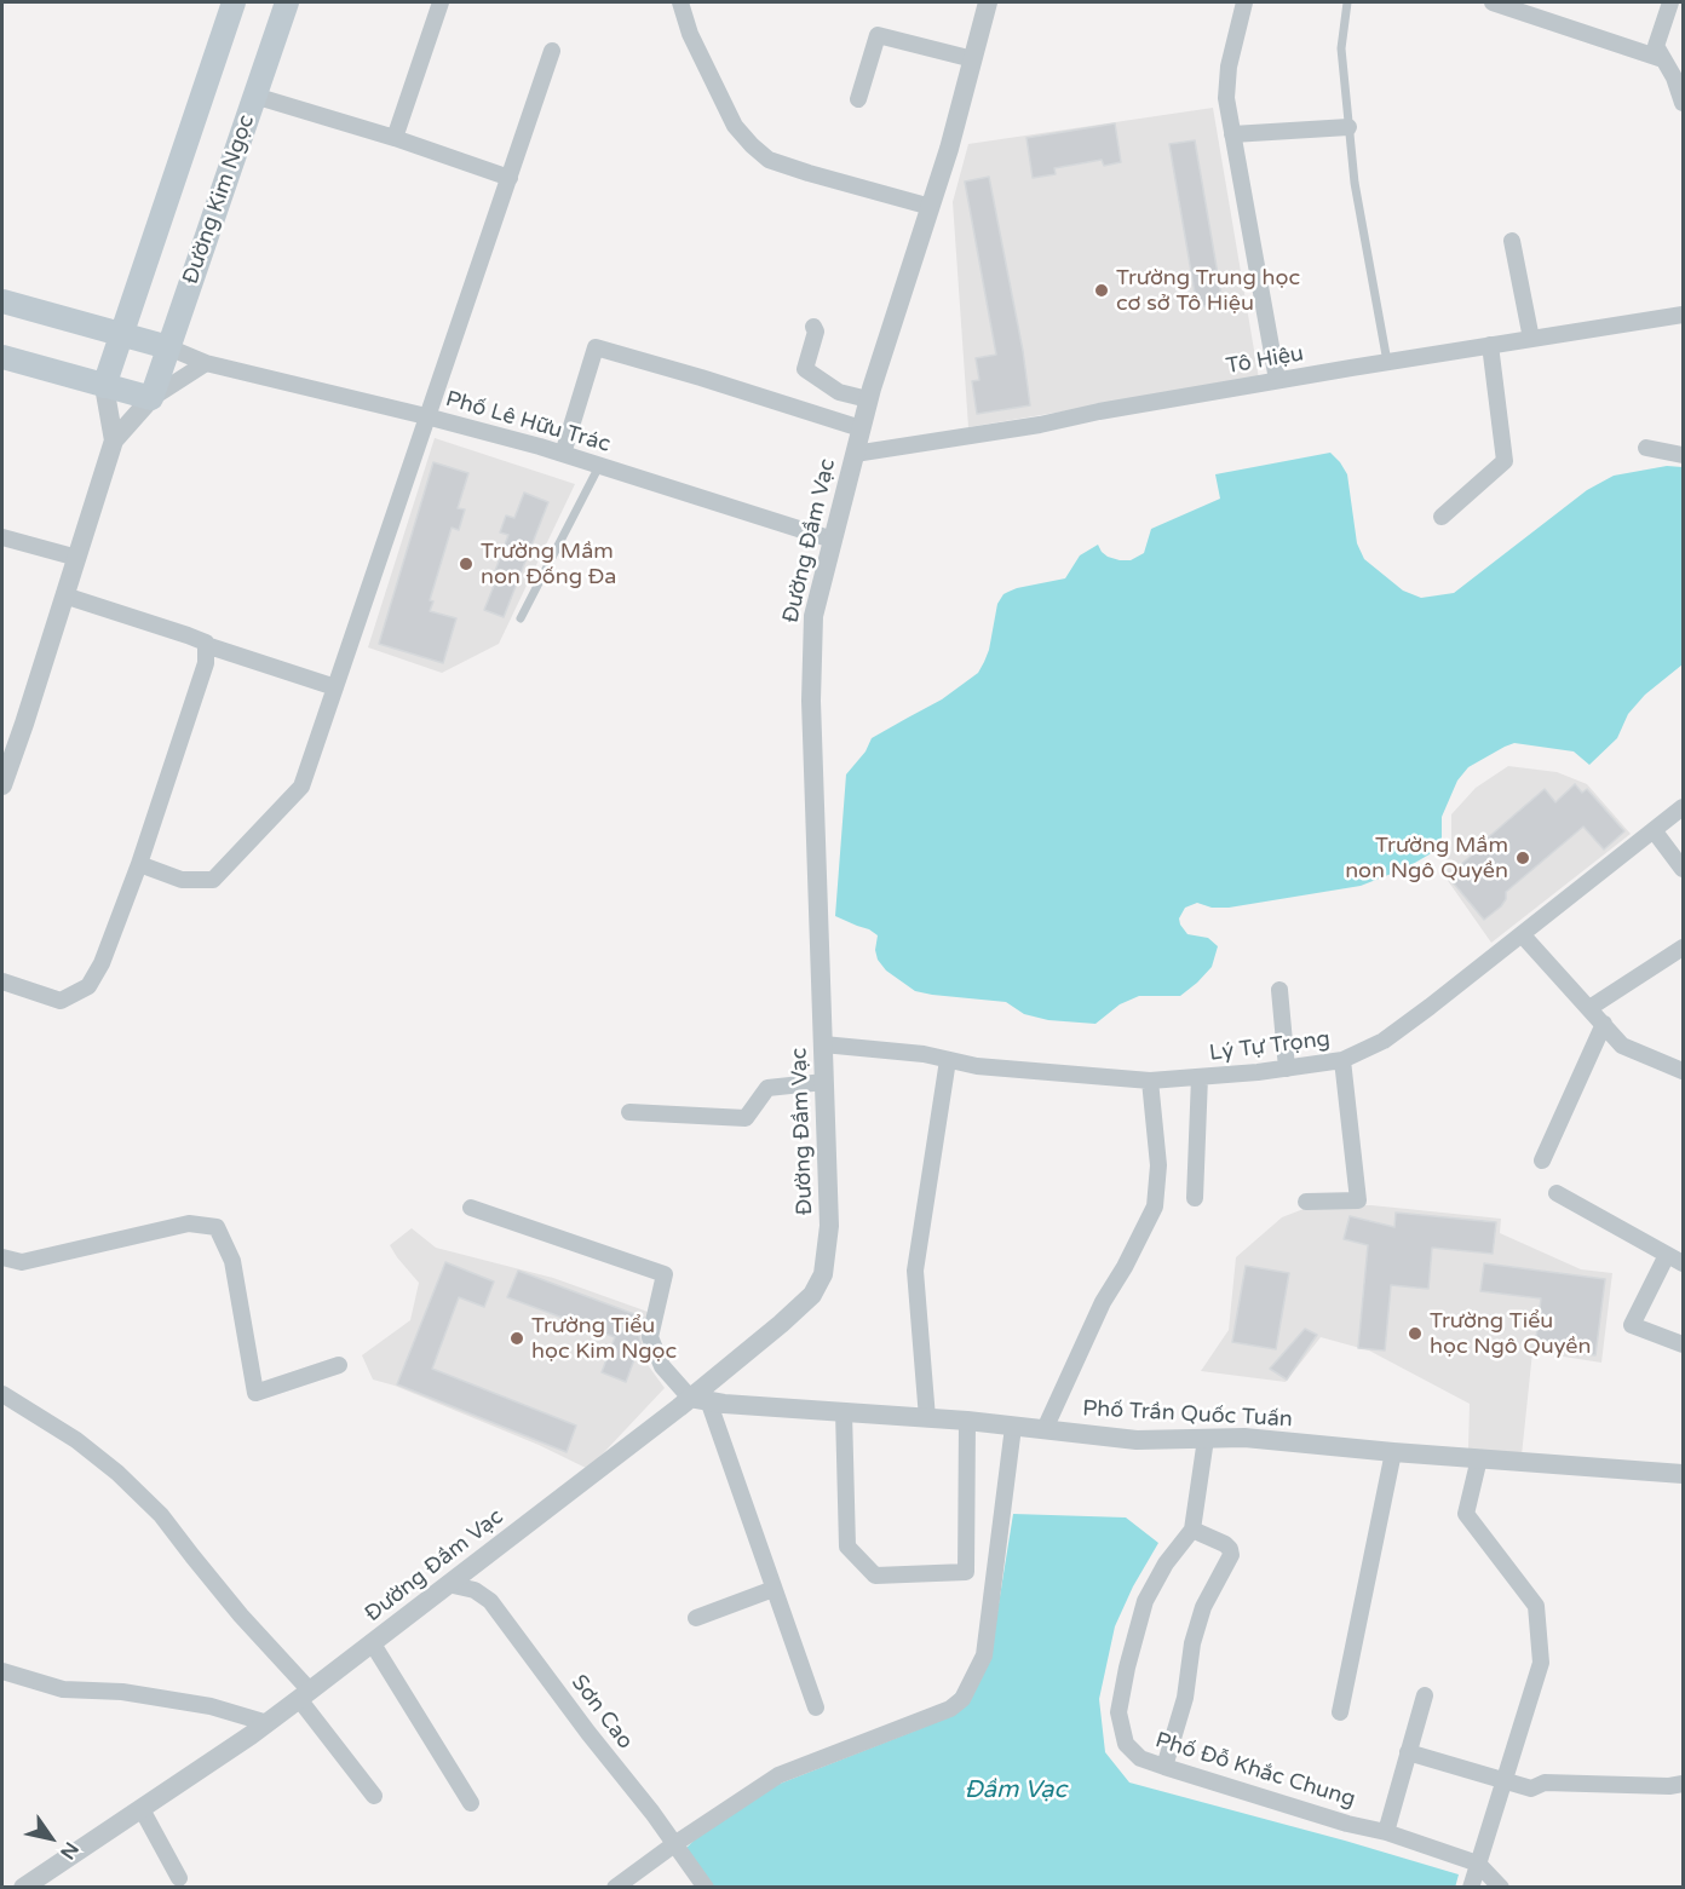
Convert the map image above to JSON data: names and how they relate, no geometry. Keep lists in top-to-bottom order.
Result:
{
  "streets": {
    "main road": ["Đường Kim Ngọc"],
    "street": [
      "Tô Hiệu",
      "Phố Lê Hữu Trác",
      "Đường Đầm Vạc",
      "Lý Tự Trọng",
      "Phố Trần Quốc Tuấn",
      "Sơn Cao",
      "Phố Đỗ Khắc Chung"
    ]
  },
  "crossings": [
    ["Đường Kim Ngọc", "Phố Lê Hữu Trác"],
    ["Tô Hiệu", "Đường Đầm Vạc"],
    ["Phố Lê Hữu Trác", "Đường Đầm Vạc"],
    ["Đường Đầm Vạc", "Lý Tự Trọng"],
    ["Đường Đầm Vạc", "Phố Trần Quốc Tuấn"],
    ["Đường Đầm Vạc", "Sơn Cao"],
    ["Phố Trần Quốc Tuấn", "Phố Đỗ Khắc Chung"]
  ],
  "water": ["Đầm Vạc"],
  "places": [
    "Trường Trung học cơ sở Tô Hiệu",
    "Trường Mầm non Đống Đa",
    "Trường Mầm non Ngô Quyền",
    "Trường Tiểu học Ngô Quyền",
    "Trường Tiểu học Kim Ngọc"
  ],
  "north": "bottom right"
}
